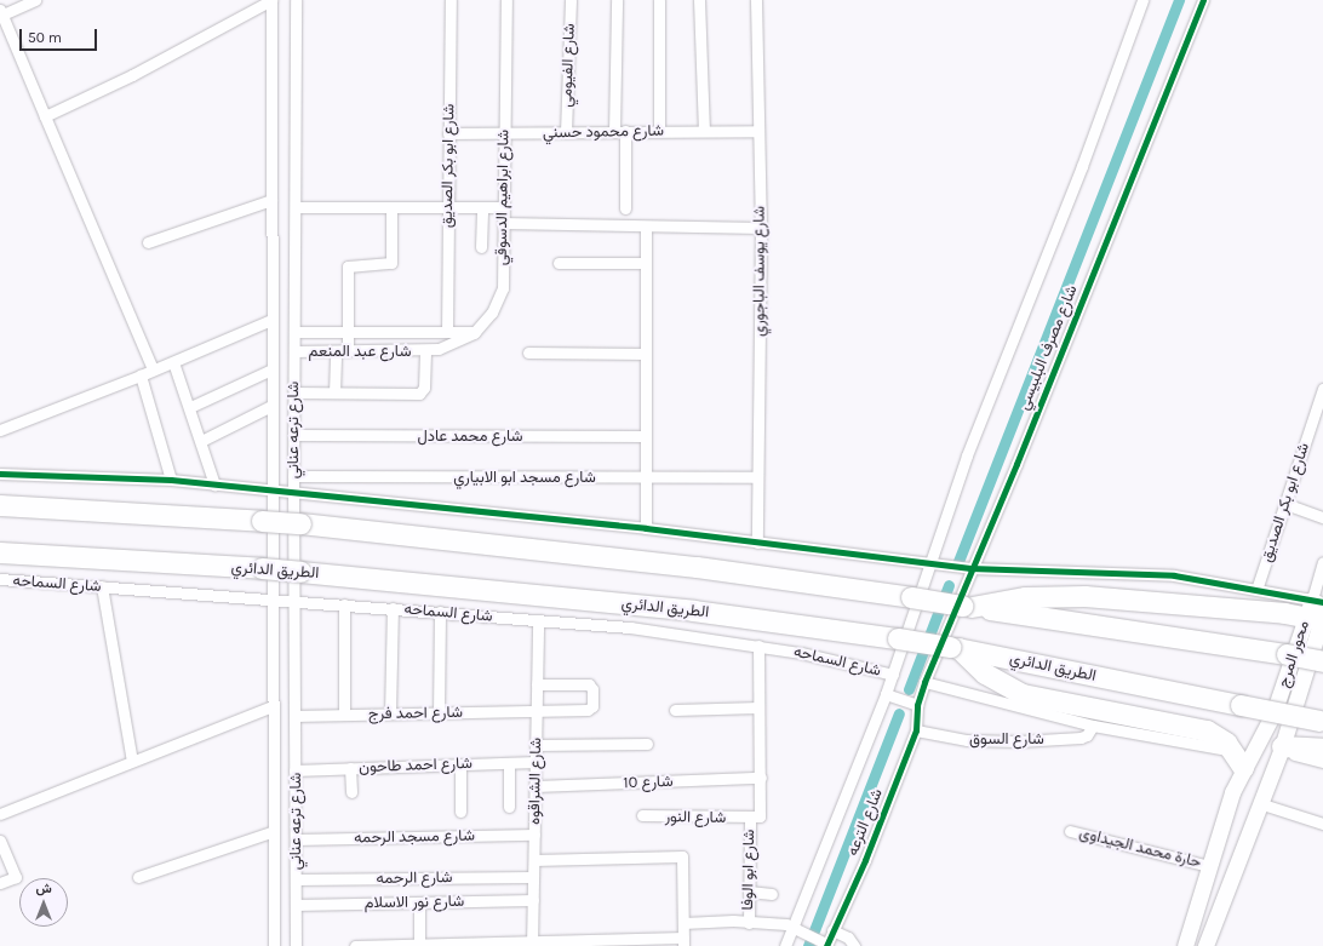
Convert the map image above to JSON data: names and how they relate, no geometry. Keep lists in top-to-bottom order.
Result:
{
  "streets": {
    "highway": ["الطريق الدائري"],
    "main road": ["محور المرج"],
    "street": [
      "شارع الفيومي",
      "شارع محمود حسني",
      "شارع ابو بكر الصديق",
      "شارع ابراهيم الدسوقي",
      "شارع يوسف الباجوري",
      "شارع مصرف البلبيسي",
      "شارع عبد المنعم",
      "شارع ترعه عناني",
      "شارع محمد عادل",
      "شارع مسجد ابو الابياري",
      "شارع السماحه",
      "شارع احمد فرج",
      "شارع السوق",
      "شارع احمد طاحون",
      "شارع الشراقوه",
      "شارع 10",
      "شارع النور",
      "شارع الترعه",
      "شارع مسجد الرحمه",
      "حارة محمد الجيداوى",
      "شارع ابو الوفا",
      "شارع الرحمه",
      "شارع نور الاسلام"
    ]
  },
  "crossings": [
    ["شارع الفيومي", "شارع محمود حسني"],
    ["شارع محمود حسني", "شارع ابو بكر الصديق"],
    ["شارع محمود حسني", "شارع ابراهيم الدسوقي"],
    ["شارع محمود حسني", "شارع يوسف الباجوري"],
    ["شارع ابراهيم الدسوقي", "شارع عبد المنعم"],
    ["شارع يوسف الباجوري", "شارع مسجد ابو الابياري"],
    ["شارع مصرف البلبيسي", "شارع الترعه"],
    ["شارع عبد المنعم", "شارع ترعه عناني"],
    ["شارع ترعه عناني", "شارع محمد عادل"],
    ["شارع ترعه عناني", "شارع مسجد ابو الابياري"],
    ["شارع ترعه عناني", "شارع السماحه"],
    ["شارع ترعه عناني", "شارع احمد فرج"],
    ["شارع ترعه عناني", "شارع احمد طاحون"],
    ["شارع ترعه عناني", "شارع مسجد الرحمه"],
    ["شارع ترعه عناني", "شارع الرحمه"],
    ["شارع ترعه عناني", "شارع نور الاسلام"],
    ["شارع السماحه", "شارع الشراقوه"],
    ["محور المرج", "حارة محمد الجيداوى"],
    ["شارع احمد فرج", "شارع الشراقوه"],
    ["شارع السوق", "شارع الترعه"],
    ["شارع احمد طاحون", "شارع الشراقوه"],
    ["شارع الشراقوه", "شارع 10"],
    ["شارع الشراقوه", "شارع مسجد الرحمه"],
    ["شارع الشراقوه", "شارع الرحمه"],
    ["شارع الشراقوه", "شارع نور الاسلام"],
    ["شارع النور", "شارع ابو الوفا"]
  ],
  "scale_bar": "50 m",
  "north": "top"
}
